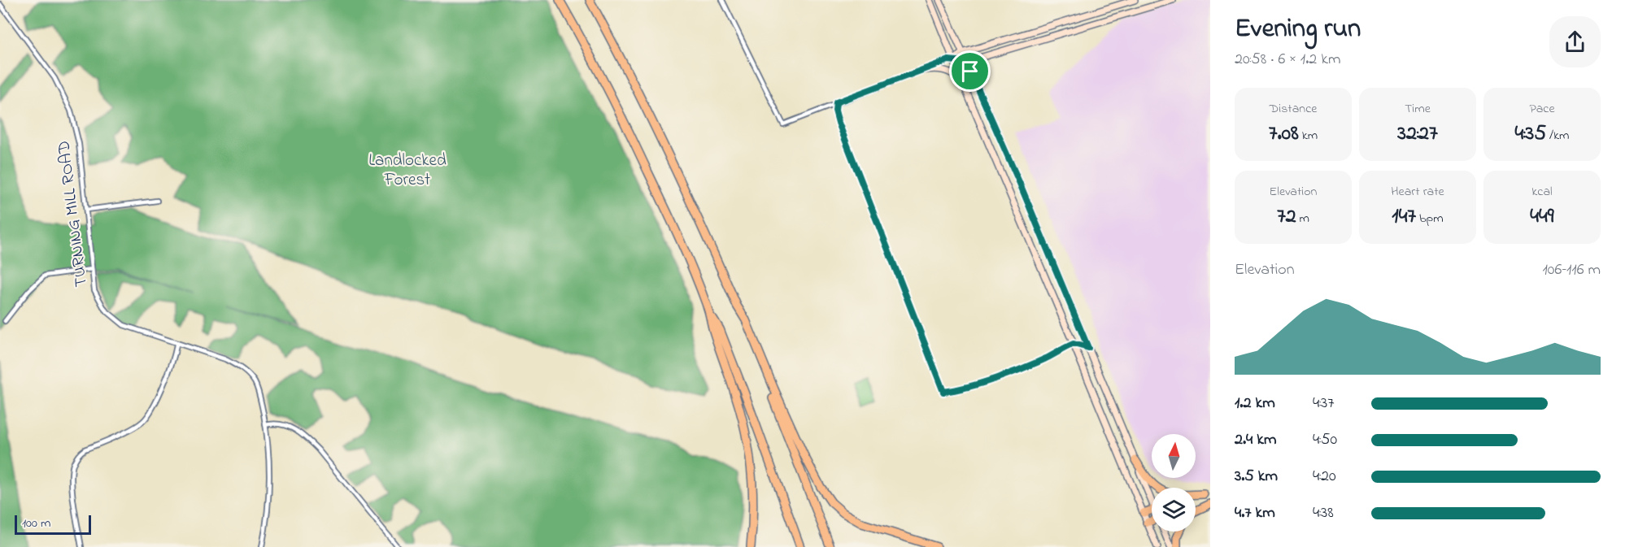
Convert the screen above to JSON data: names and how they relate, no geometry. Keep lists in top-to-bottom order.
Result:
{
  "streets": {
    "street": ["TURNING MILL ROAD"]
  },
  "parks": ["Landlocked Forest"],
  "scale_bar": "100 m",
  "north": "top",
  "page": {
    "heading": ["Evening run", "20:58 · 6 × 1.2 km"],
    "stats": [
      ["Distance", "7.08 km"],
      ["Time", "32:27"],
      ["Pace", "4:35 /km"],
      ["Elevation", "72 m"],
      ["Heart rate", "147 bpm"],
      ["kcal", "449"]
    ],
    "chart": ["Elevation", "106–116 m"],
    "list": [
      {
        "name": "1.2 km",
        "note": "4:37"
      },
      {
        "name": "2.4 km",
        "note": "4:50"
      },
      {
        "name": "3.5 km",
        "note": "4:20"
      },
      {
        "name": "4.7 km",
        "note": "4:38"
      }
    ],
    "scale": "100 m"
  }
}
